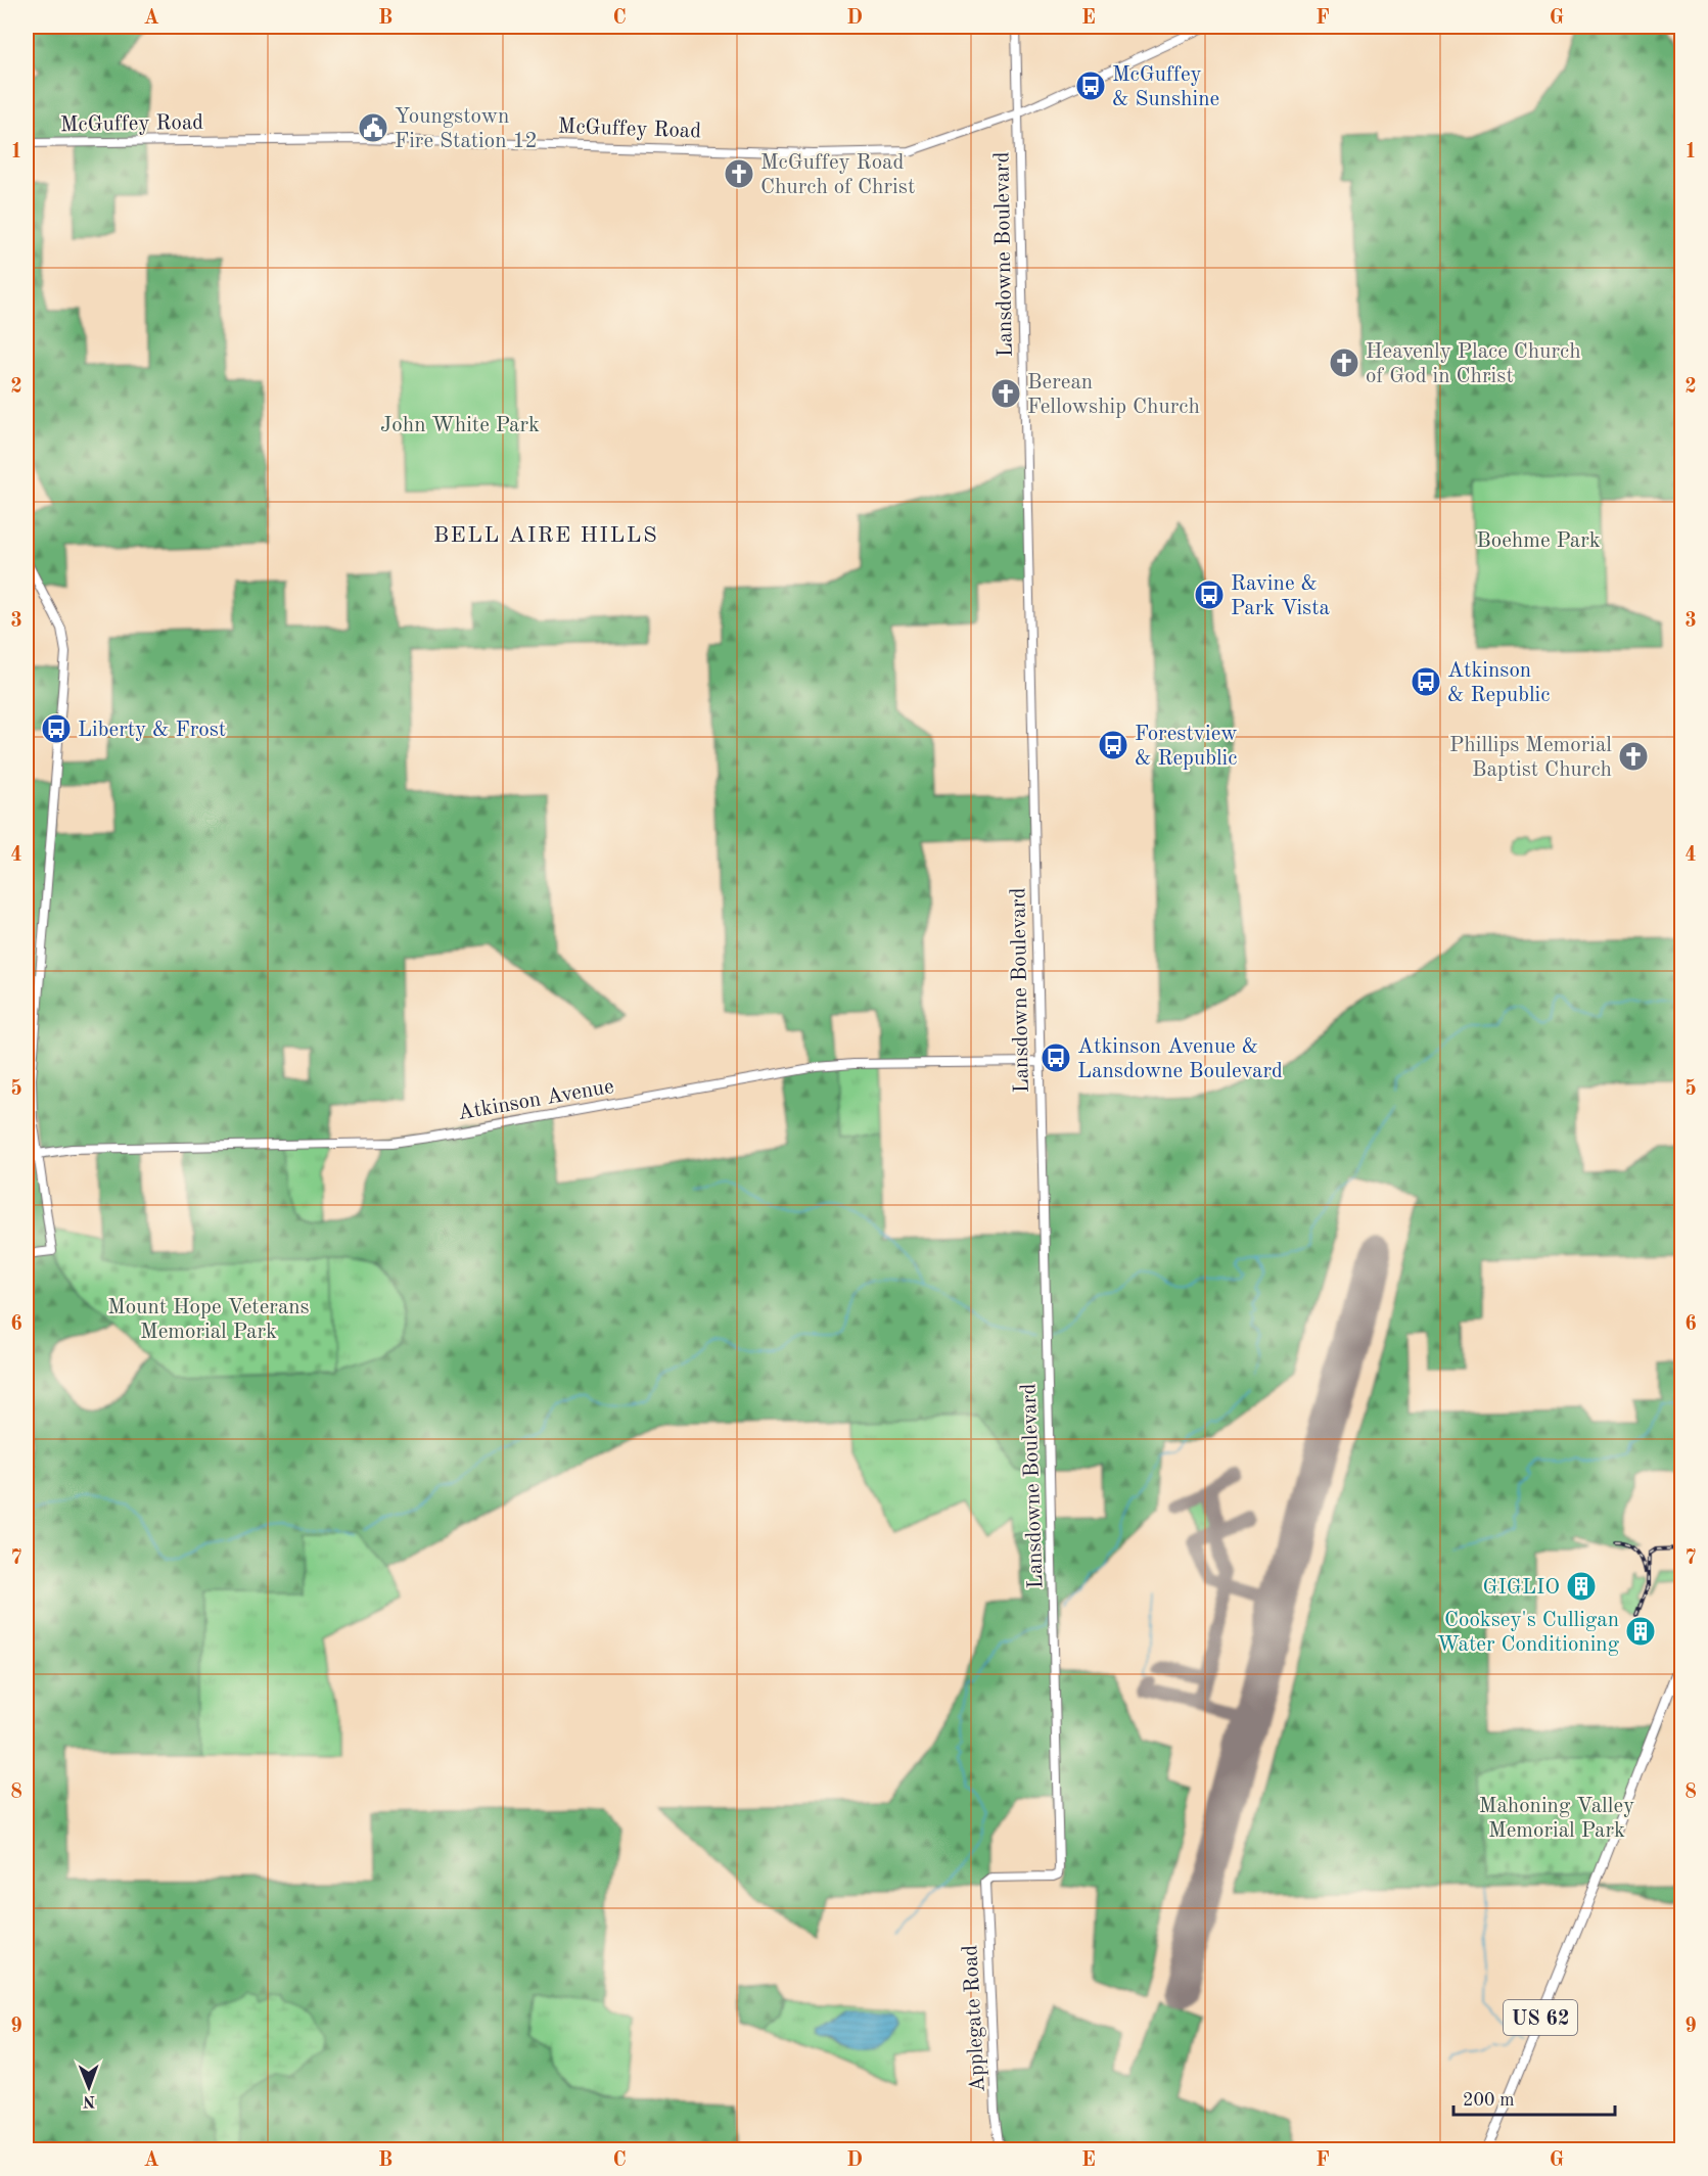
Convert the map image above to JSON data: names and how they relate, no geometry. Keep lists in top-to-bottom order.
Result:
{
  "streets": {
    "main road": ["US 62"],
    "street": [
      "McGuffey Road",
      "Lansdowne Boulevard",
      "Atkinson Avenue",
      "Applegate Road"
    ]
  },
  "crossings": [
    ["McGuffey Road", "Lansdowne Boulevard"],
    ["Lansdowne Boulevard", "Atkinson Avenue"],
    ["Lansdowne Boulevard", "Applegate Road"]
  ],
  "districts": ["BELL AIRE HILLS"],
  "parks": [
    "John White Park",
    "Boehme Park",
    "Mount Hope Veterans Memorial Park",
    "Mahoning Valley Memorial Park"
  ],
  "places": {
    "bus stop": [
      "McGuffey & Sunshine",
      "Ravine & Park Vista",
      "Atkinson & Republic",
      "Liberty & Frost",
      "Forestview & Republic",
      "Atkinson Avenue & Lansdowne Boulevard"
    ],
    "public building": ["Youngstown Fire Station 12"],
    "church": [
      "McGuffey Road Church of Christ",
      "Heavenly Place Church of God in Christ",
      "Berean Fellowship Church",
      "Phillips Memorial Baptist Church"
    ],
    "building": ["GIGLIO", "Cooksey's Culligan Water Conditioning"]
  },
  "scale_bar": "200 m",
  "north": "bottom",
  "grid": {
    "columns": [
      "A",
      "B",
      "C",
      "D",
      "E",
      "F",
      "G"
    ],
    "rows": [
      "1",
      "2",
      "3",
      "4",
      "5",
      "6",
      "7",
      "8",
      "9"
    ]
  }
}
